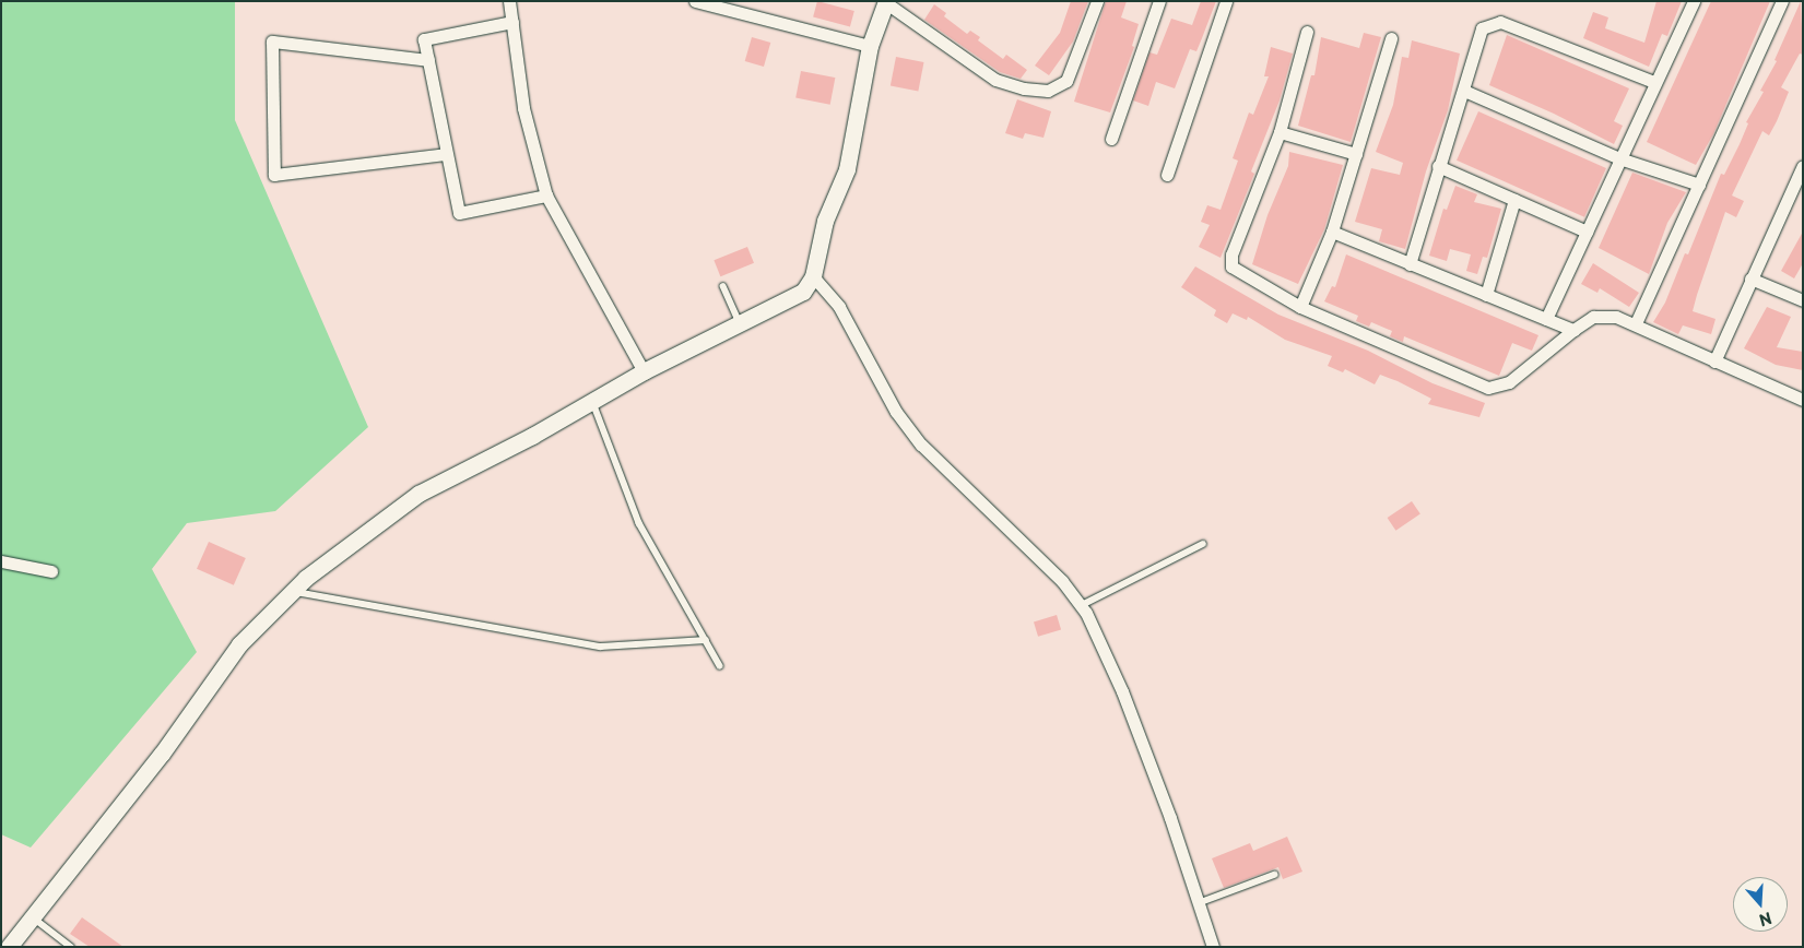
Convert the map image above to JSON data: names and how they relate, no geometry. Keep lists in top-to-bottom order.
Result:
{
  "north": "bottom"
}
